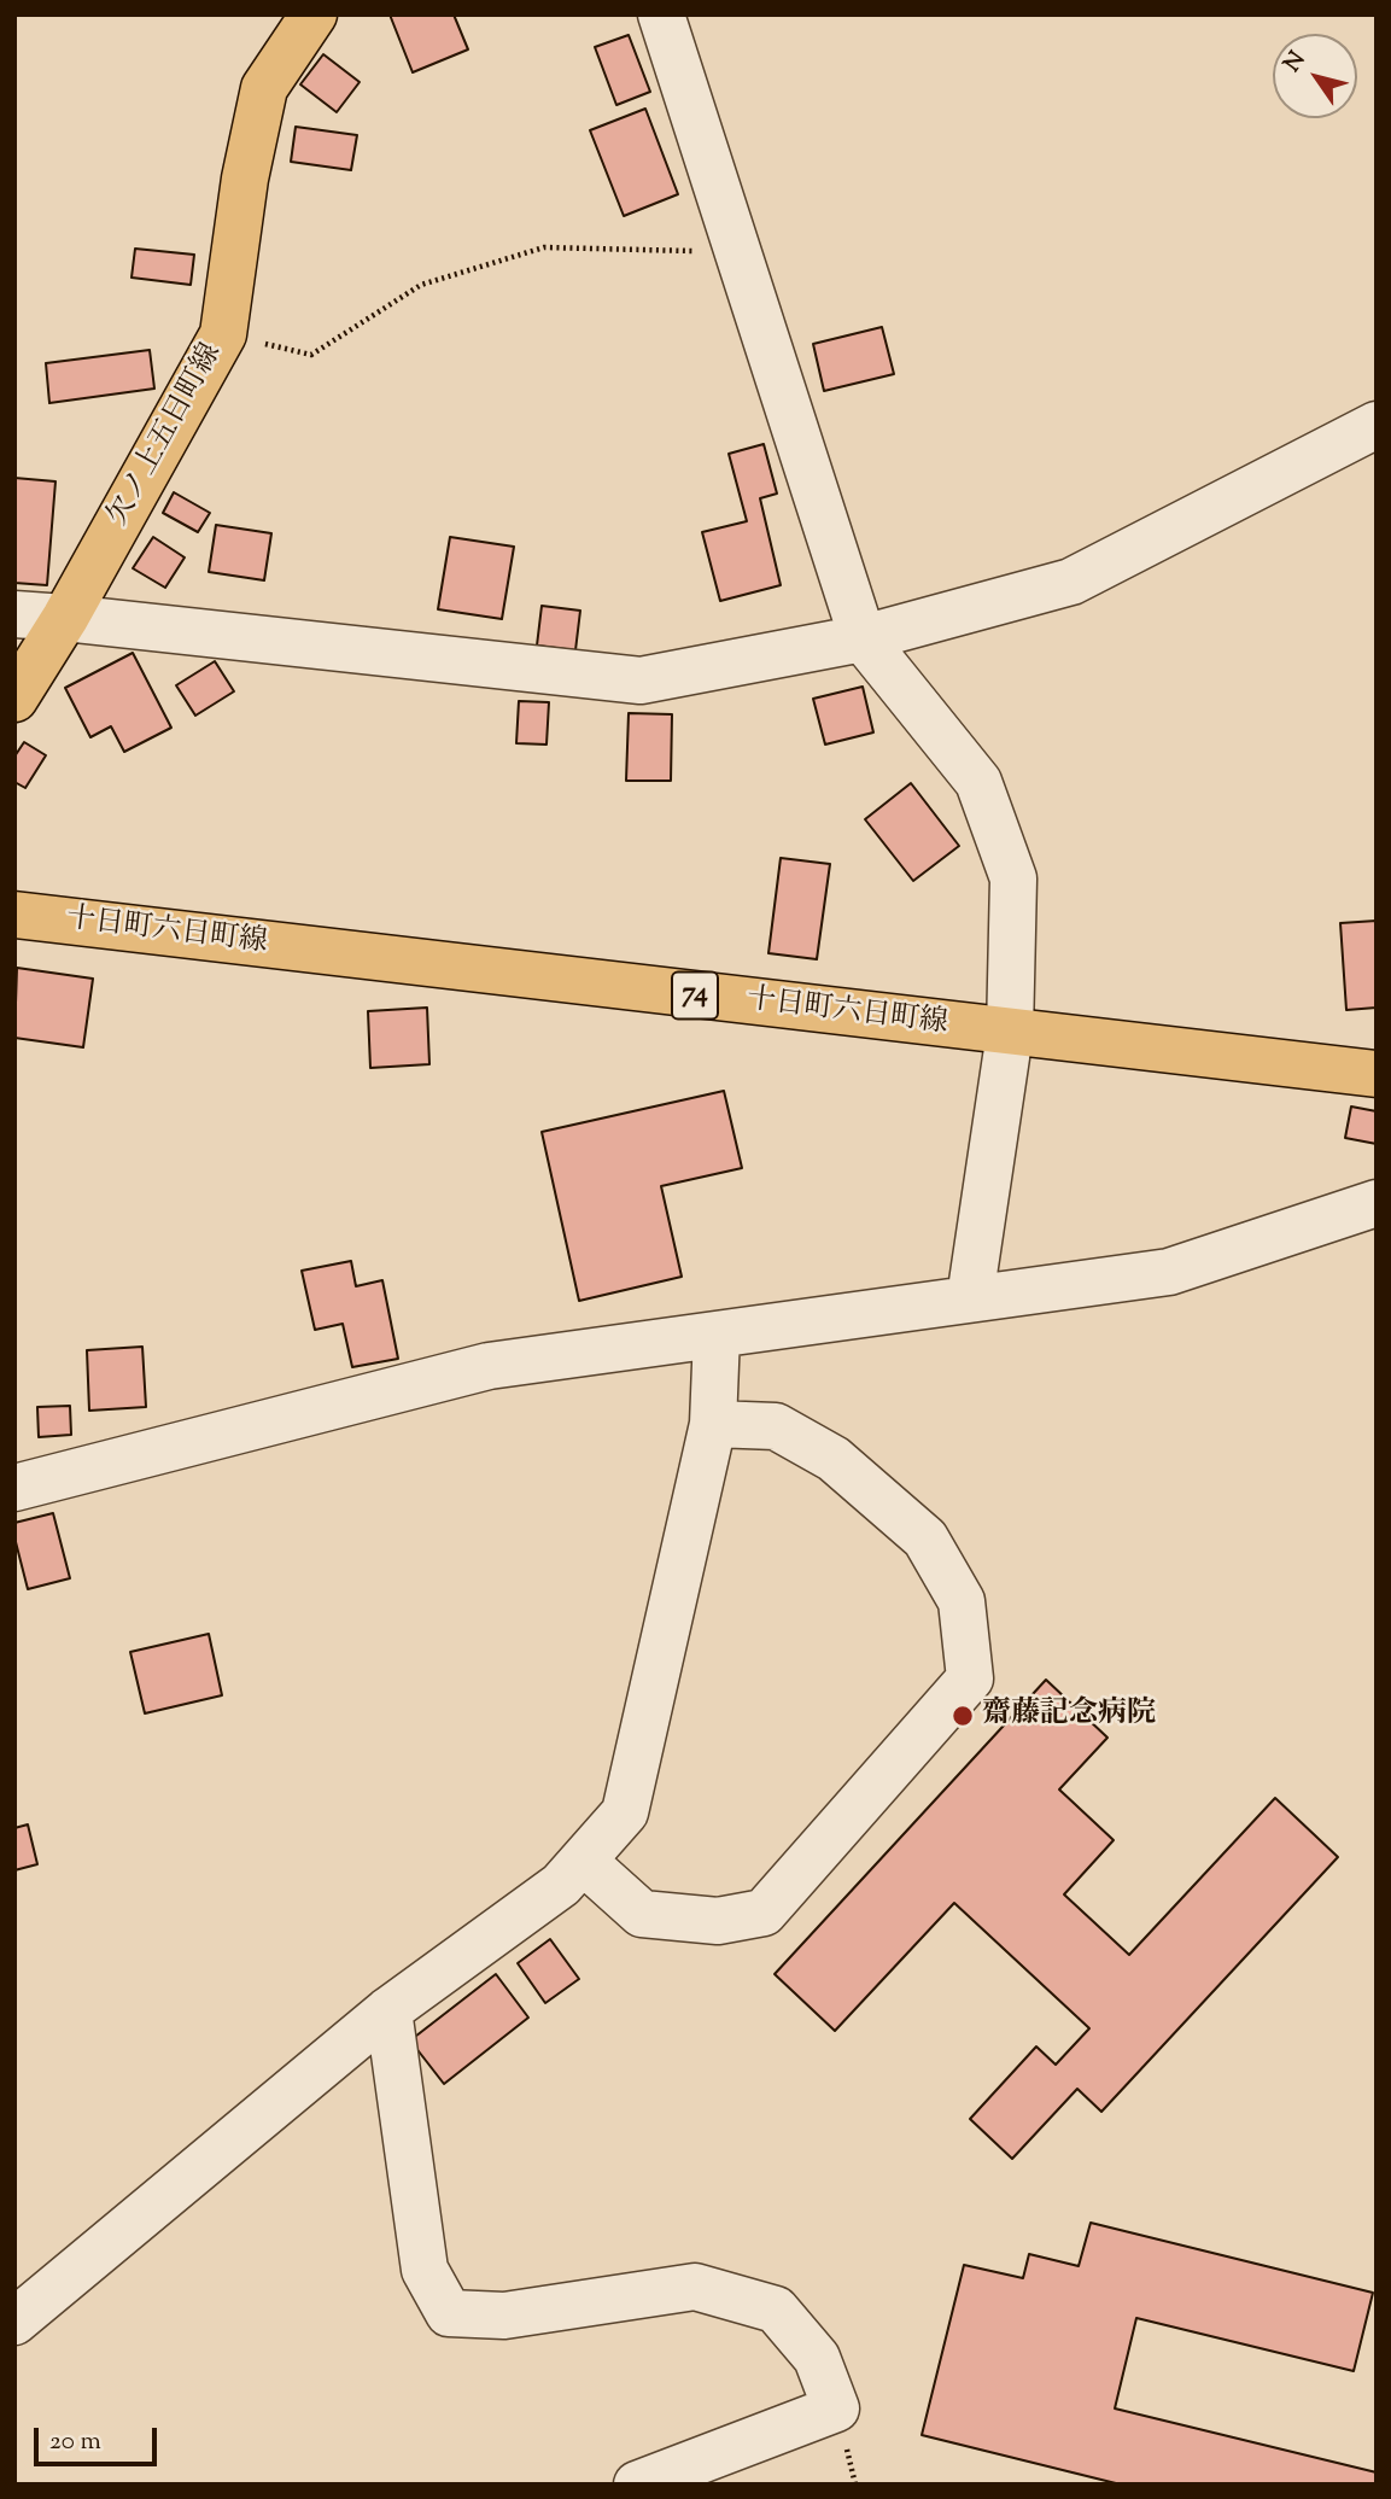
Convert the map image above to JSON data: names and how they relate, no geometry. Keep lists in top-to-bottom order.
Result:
{
  "streets": {
    "main road": ["欠ノ上五日町線", "十日町六日町線", "74"]
  },
  "places": ["齋藤記念病院"],
  "scale_bar": "20 m",
  "north": "top left"
}
